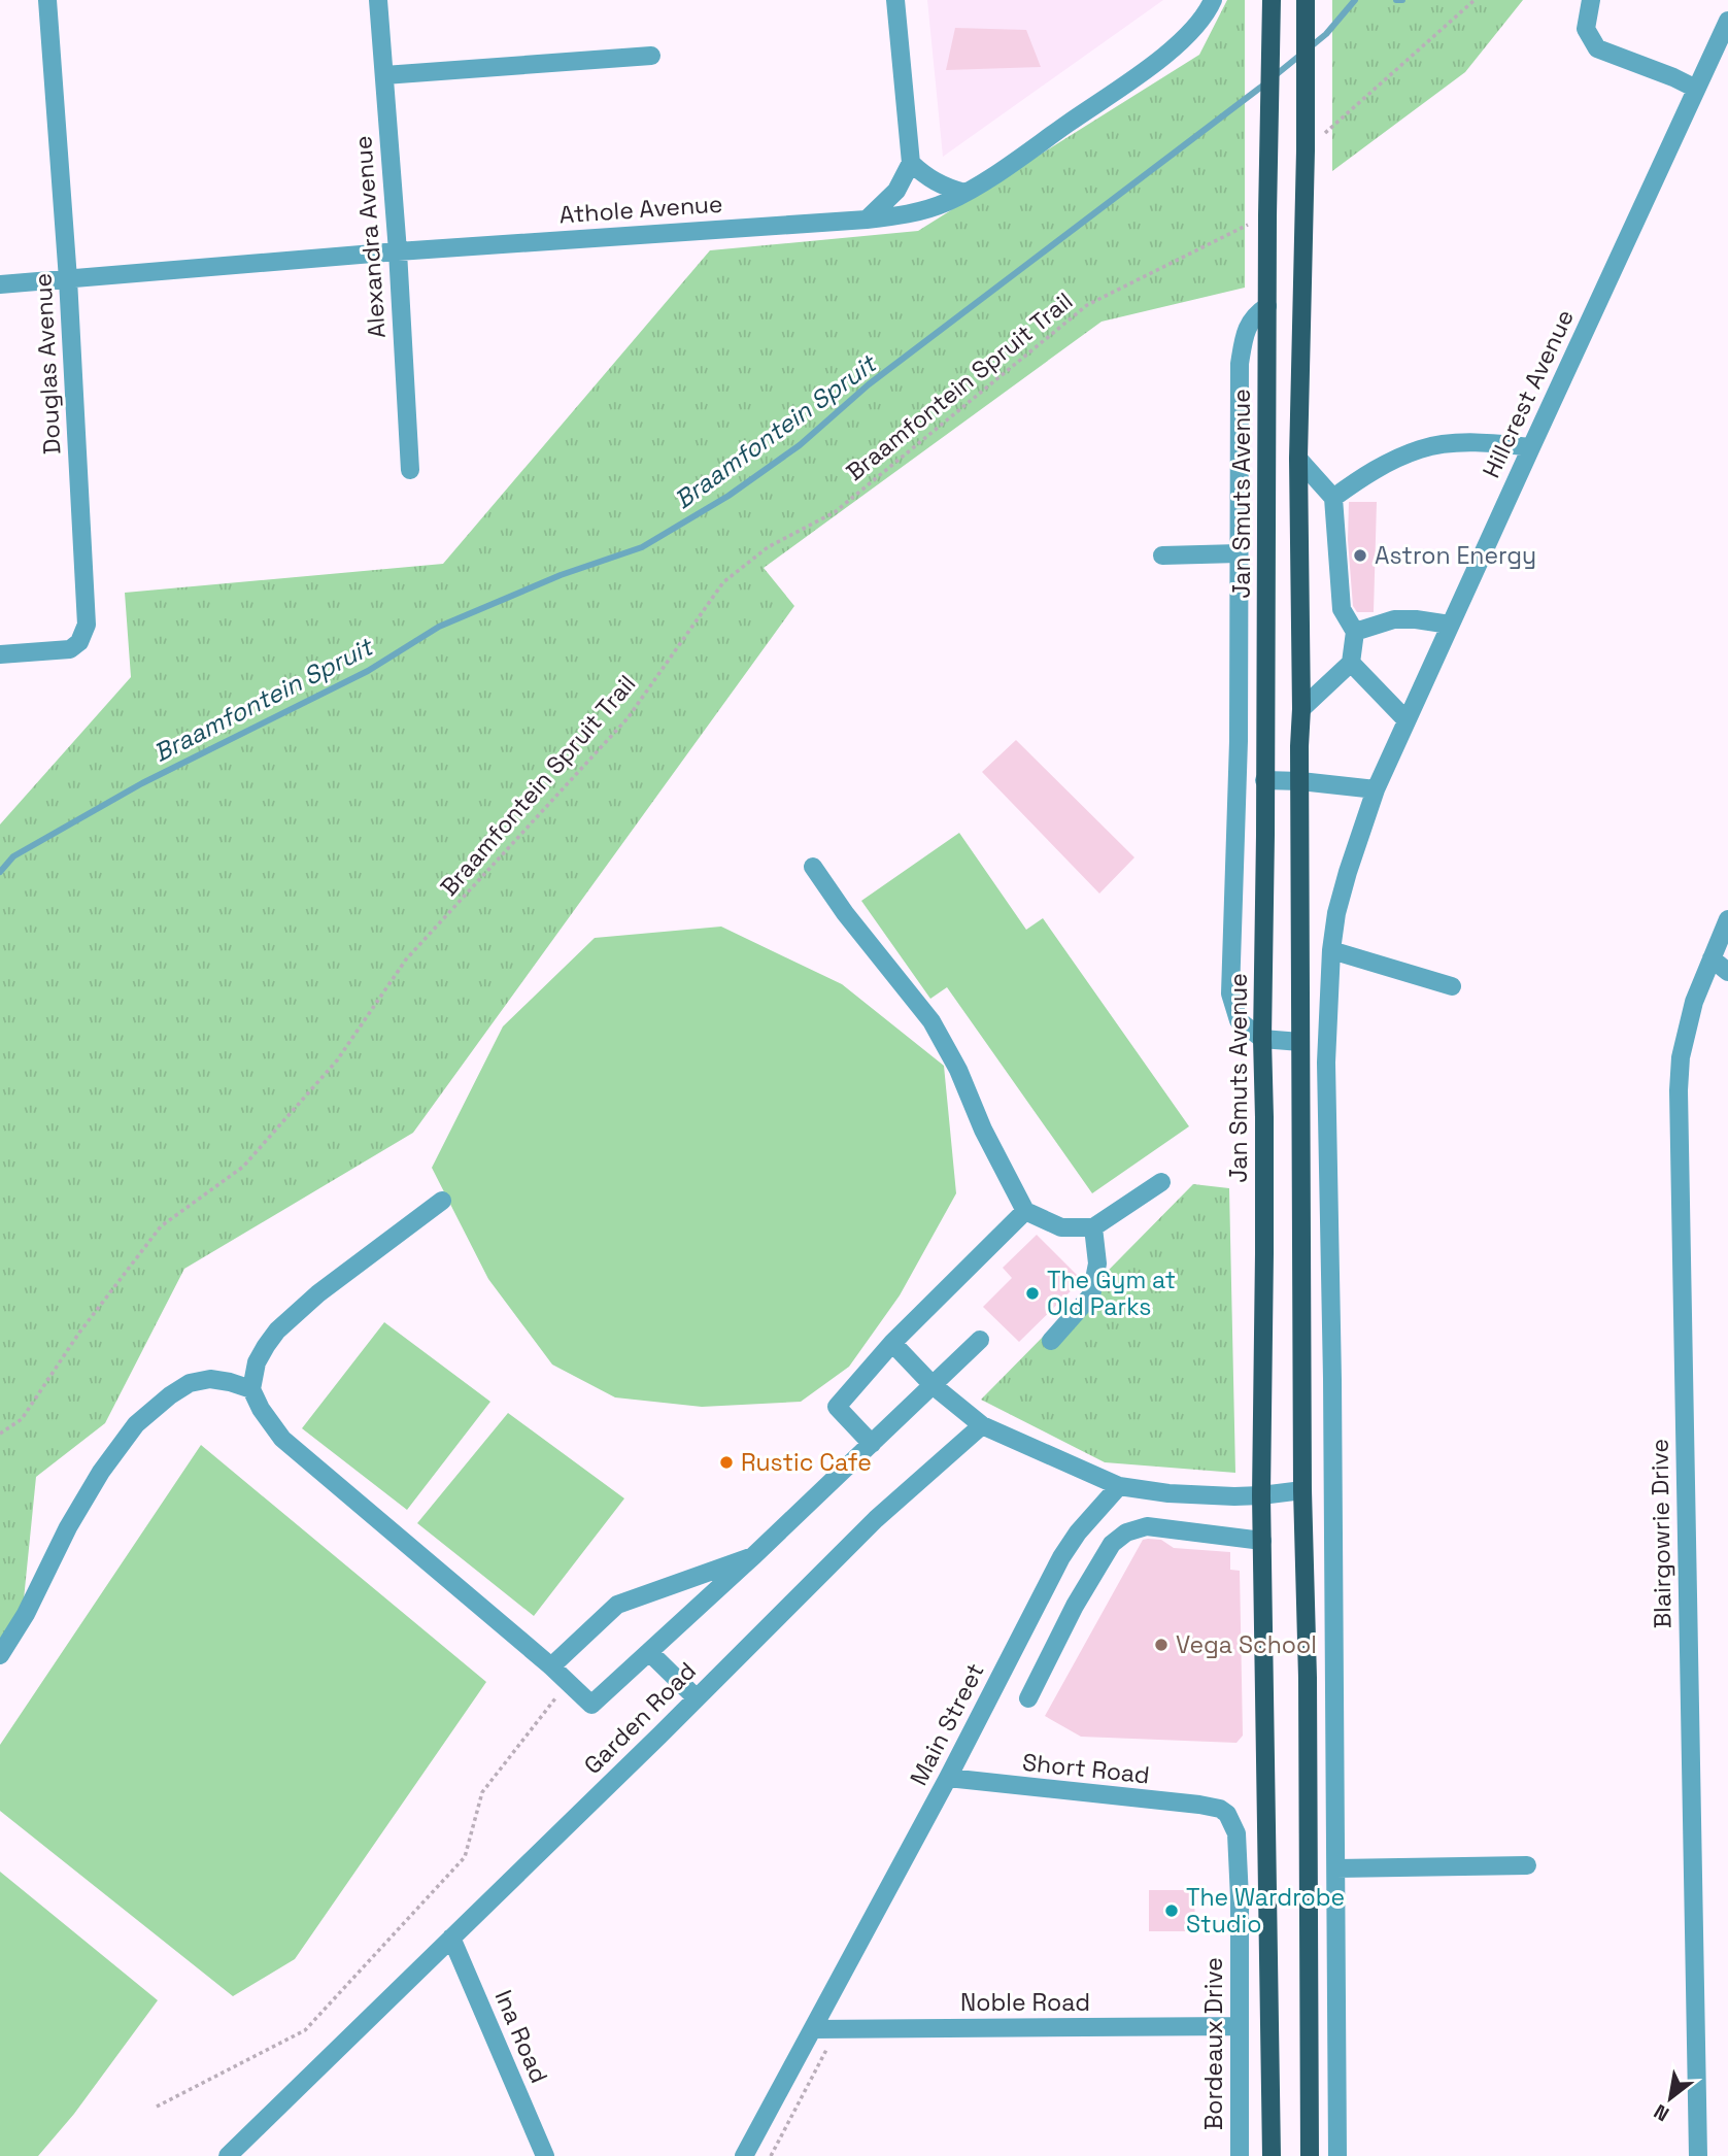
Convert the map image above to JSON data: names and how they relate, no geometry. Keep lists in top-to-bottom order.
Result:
{
  "streets": {
    "main road": ["Jan Smuts Avenue"],
    "street": [
      "Athole Avenue",
      "Alexandra Avenue",
      "Douglas Avenue",
      "Hillcrest Avenue",
      "Blairgowrie Drive",
      "Garden Road",
      "Main Street",
      "Short Road",
      "Noble Road",
      "Ina Road",
      "Bordeaux Drive"
    ],
    "path": ["Braamfontein Spruit Trail"]
  },
  "crossings": [
    ["Athole Avenue", "Alexandra Avenue"],
    ["Athole Avenue", "Douglas Avenue"],
    ["Braamfontein Spruit Trail", "Jan Smuts Avenue"],
    ["Garden Road", "Ina Road"],
    ["Main Street", "Short Road"],
    ["Main Street", "Noble Road"],
    ["Short Road", "Bordeaux Drive"],
    ["Noble Road", "Bordeaux Drive"]
  ],
  "water": ["Braamfontein Spruit"],
  "places": [
    "Astron Energy",
    "The Gym at Old Parks",
    "Rustic Cafe",
    "Vega School",
    "The Wardrobe Studio"
  ],
  "north": "bottom left"
}
